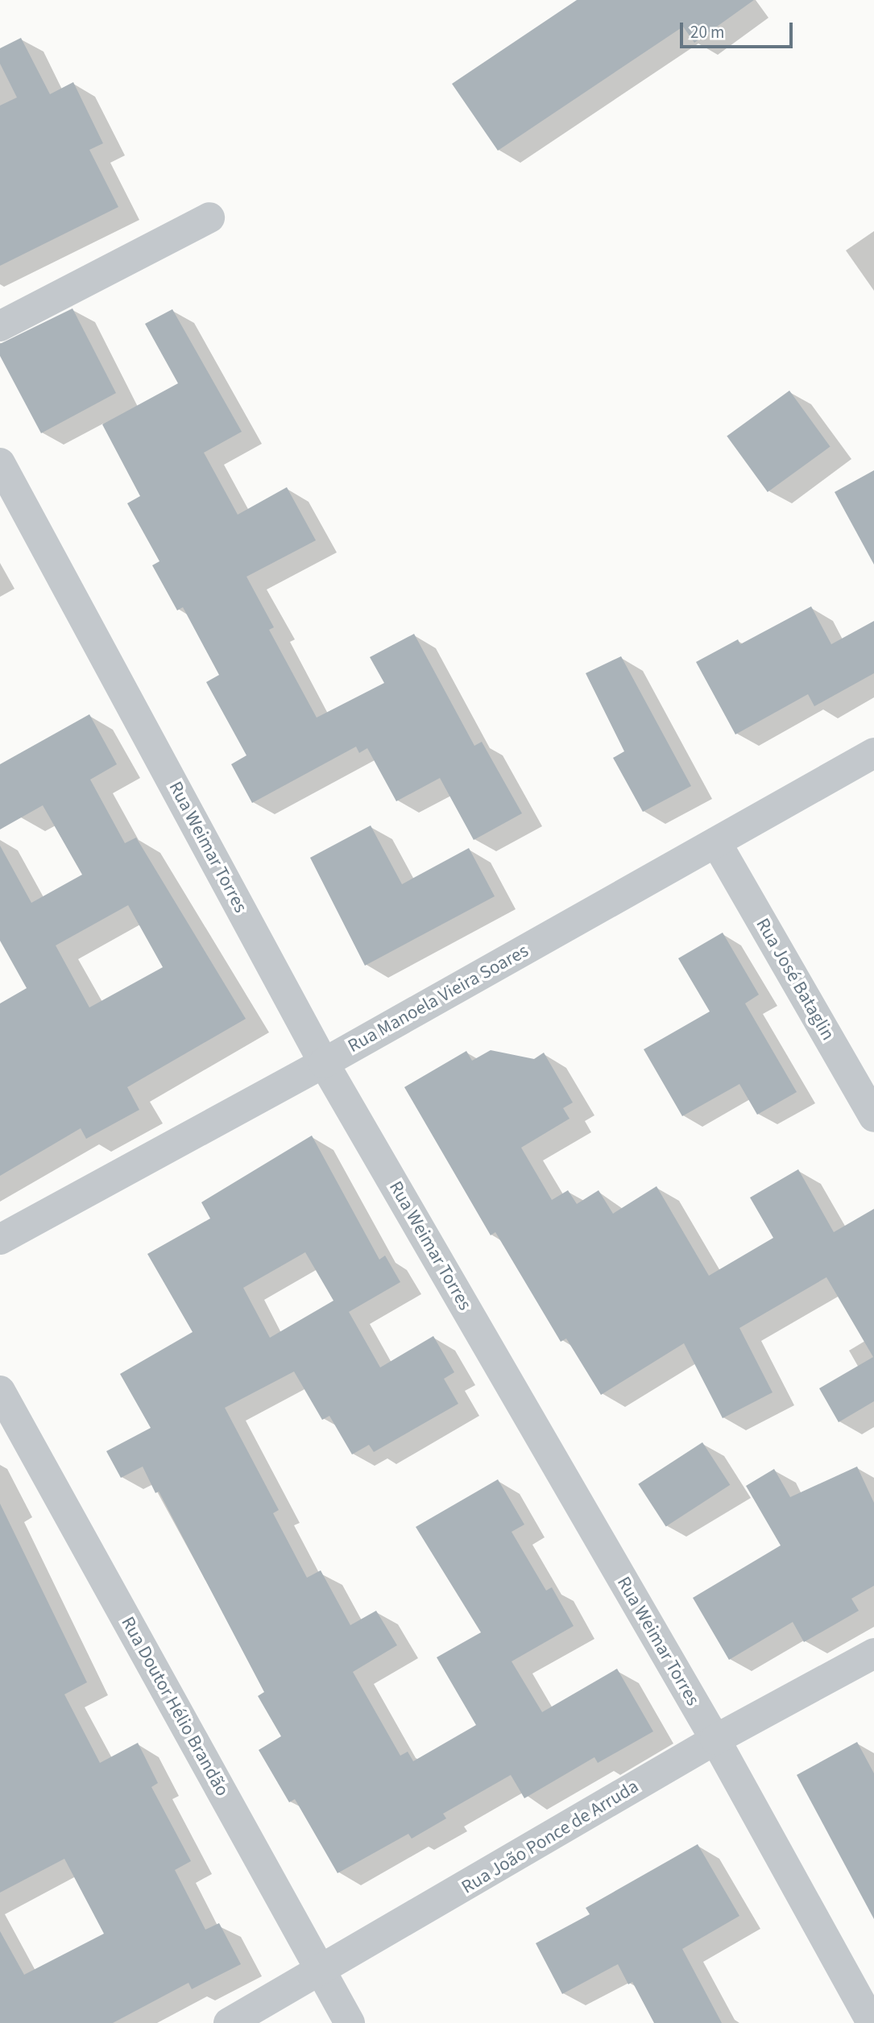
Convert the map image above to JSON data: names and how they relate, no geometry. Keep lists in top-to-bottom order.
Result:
{
  "streets": {
    "street": [
      "Rua Weimar Torres",
      "Rua José Bataglin",
      "Rua Manoela Vieira Soares",
      "Rua Doutor Hélio Brandão",
      "Rua João Ponce de Arruda"
    ]
  },
  "crossings": [
    ["Rua Weimar Torres", "Rua Manoela Vieira Soares"],
    ["Rua Weimar Torres", "Rua João Ponce de Arruda"],
    ["Rua José Bataglin", "Rua Manoela Vieira Soares"],
    ["Rua Doutor Hélio Brandão", "Rua João Ponce de Arruda"]
  ],
  "scale_bar": "20 m"
}
